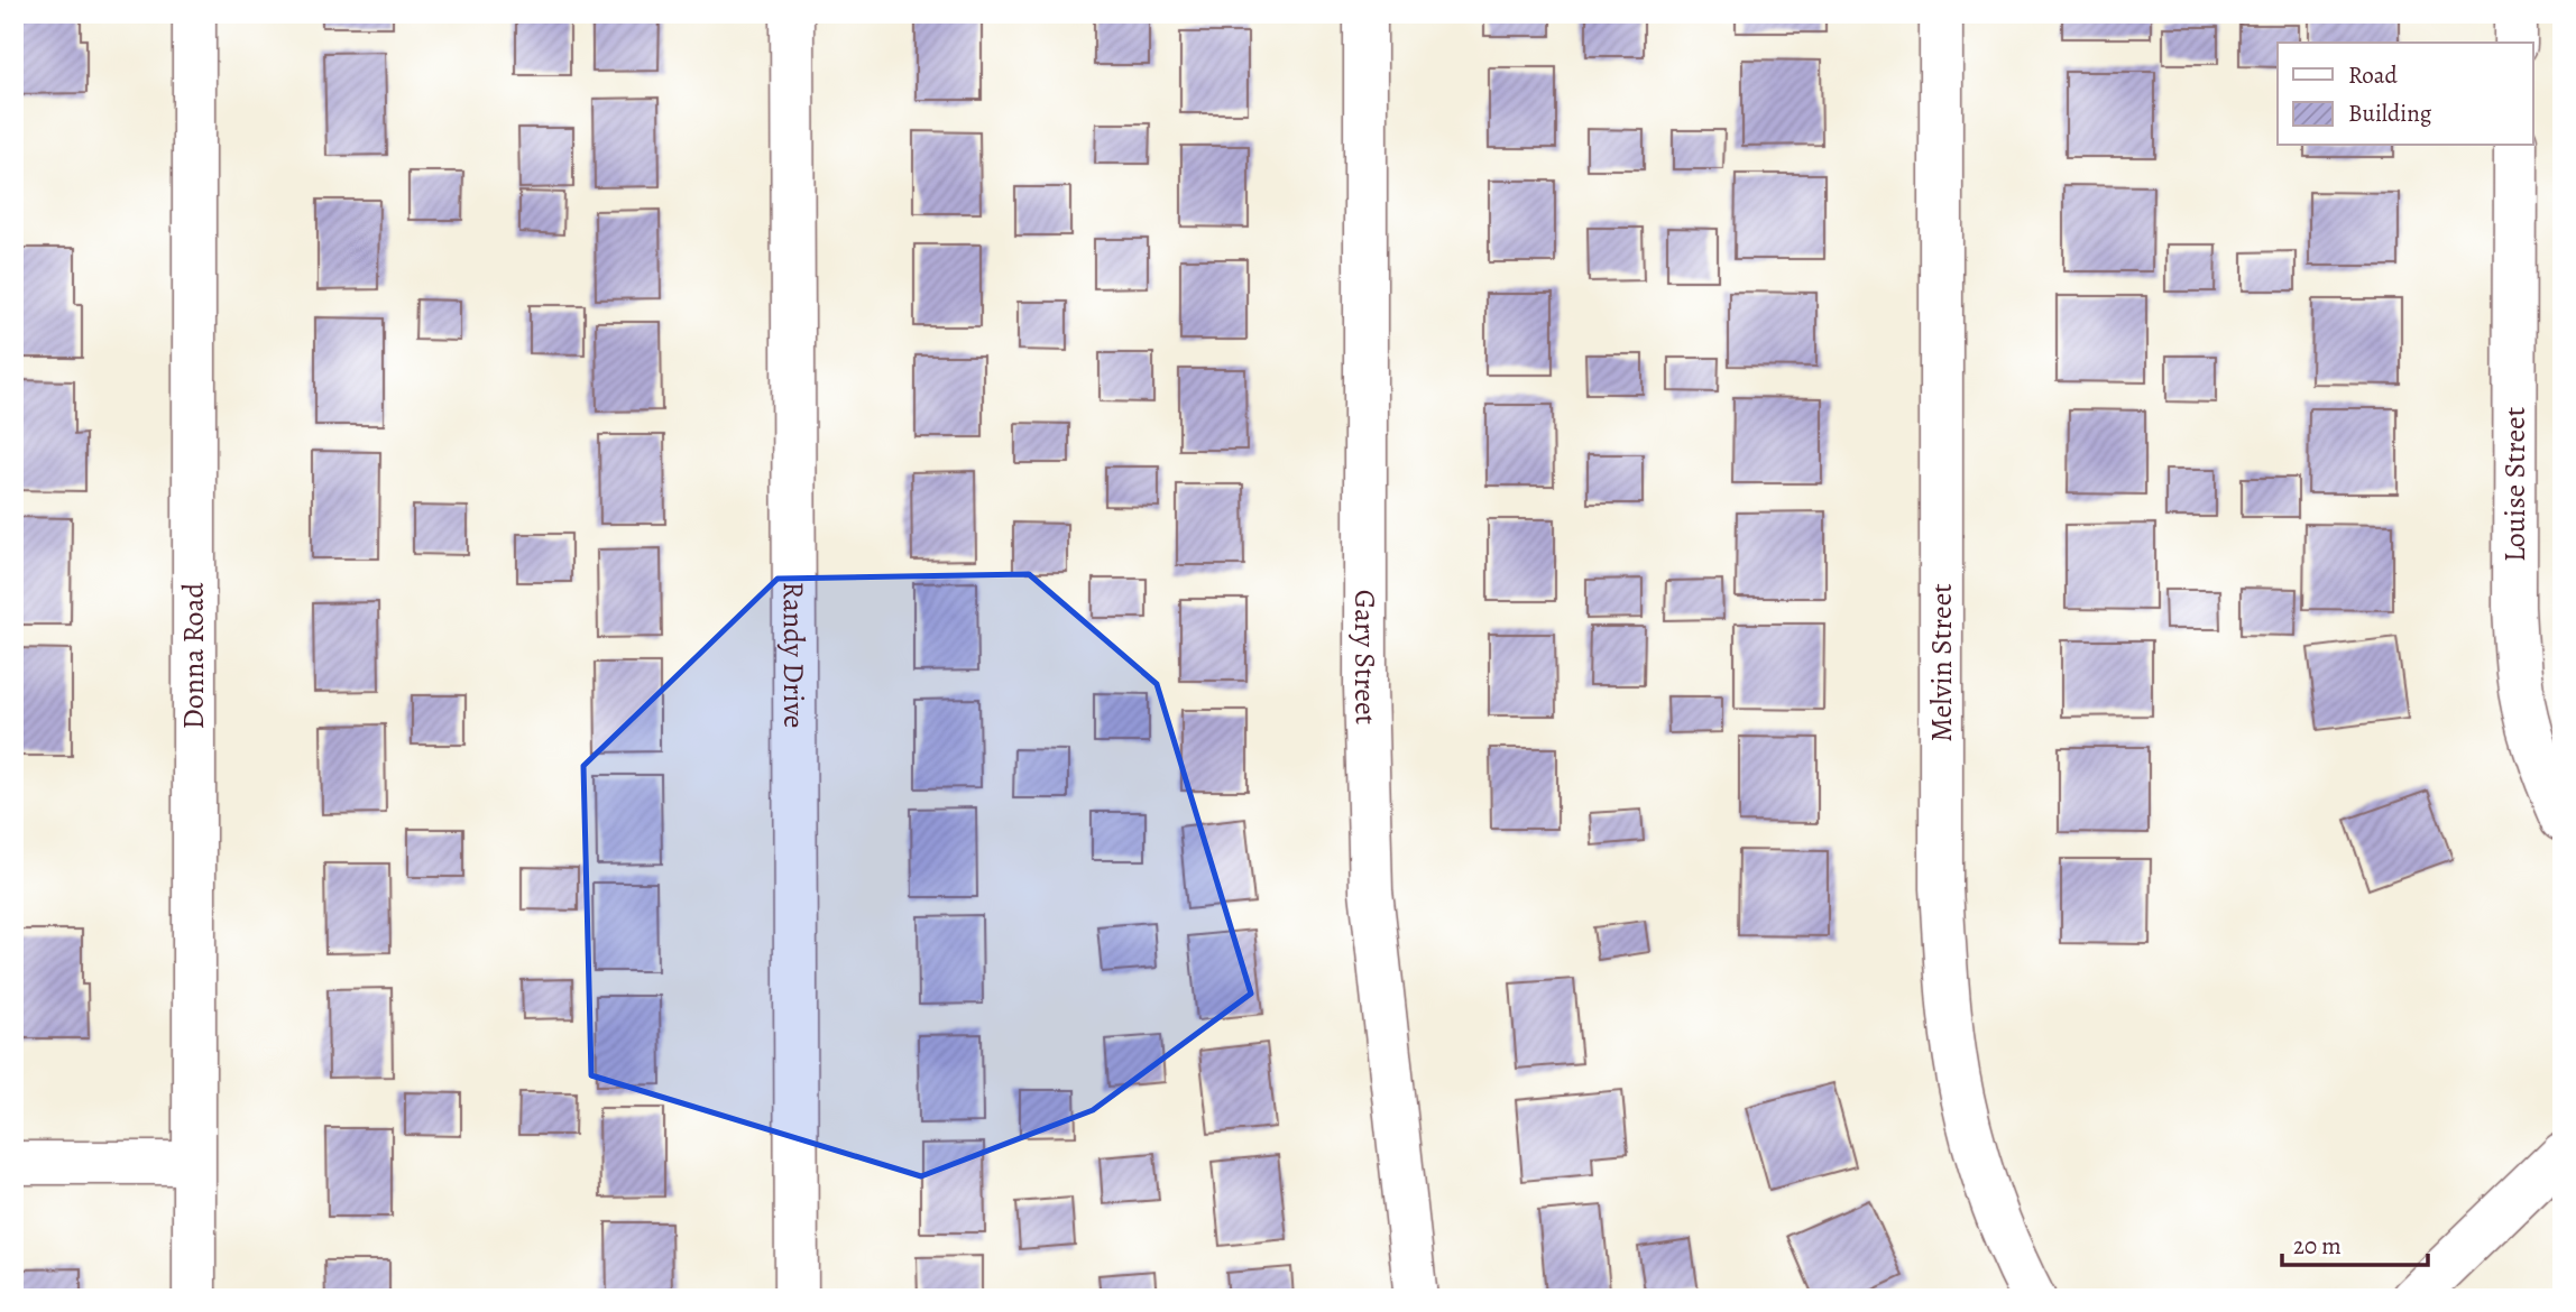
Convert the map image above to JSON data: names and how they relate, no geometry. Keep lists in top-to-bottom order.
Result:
{
  "streets": {
    "street": [
      "Louise Street",
      "Donna Road",
      "Randy Drive",
      "Gary Street",
      "Melvin Street"
    ]
  },
  "legend": ["Road", "Building"],
  "scale_bar": "20 m"
}
